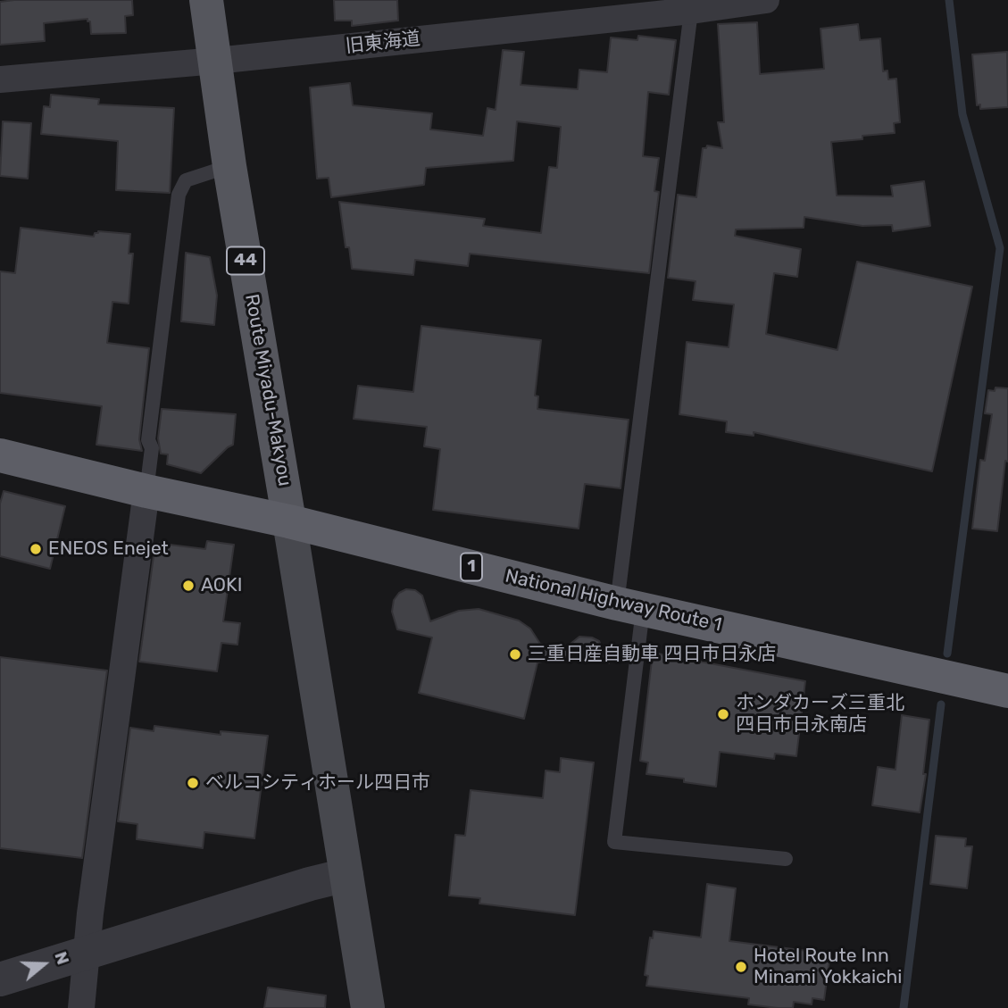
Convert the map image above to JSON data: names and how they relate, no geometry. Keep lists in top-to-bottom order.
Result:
{
  "streets": {
    "highway": ["1", "National Highway Route 1"],
    "main road": ["44", "Route Miyadu-Makyou"],
    "street": ["旧東海道"]
  },
  "crossings": [
    ["旧東海道", "Route Miyadu-Makyou"],
    ["Route Miyadu-Makyou", "National Highway Route 1"]
  ],
  "places": [
    "ENEOS Enejet",
    "AOKI",
    "三重日産自動車 四日市日永店",
    "ホンダカーズ三重北 四日市日永南店",
    "ベルコシティホール四日市",
    "Hotel Route Inn Minami Yokkaichi"
  ],
  "north": "right"
}
